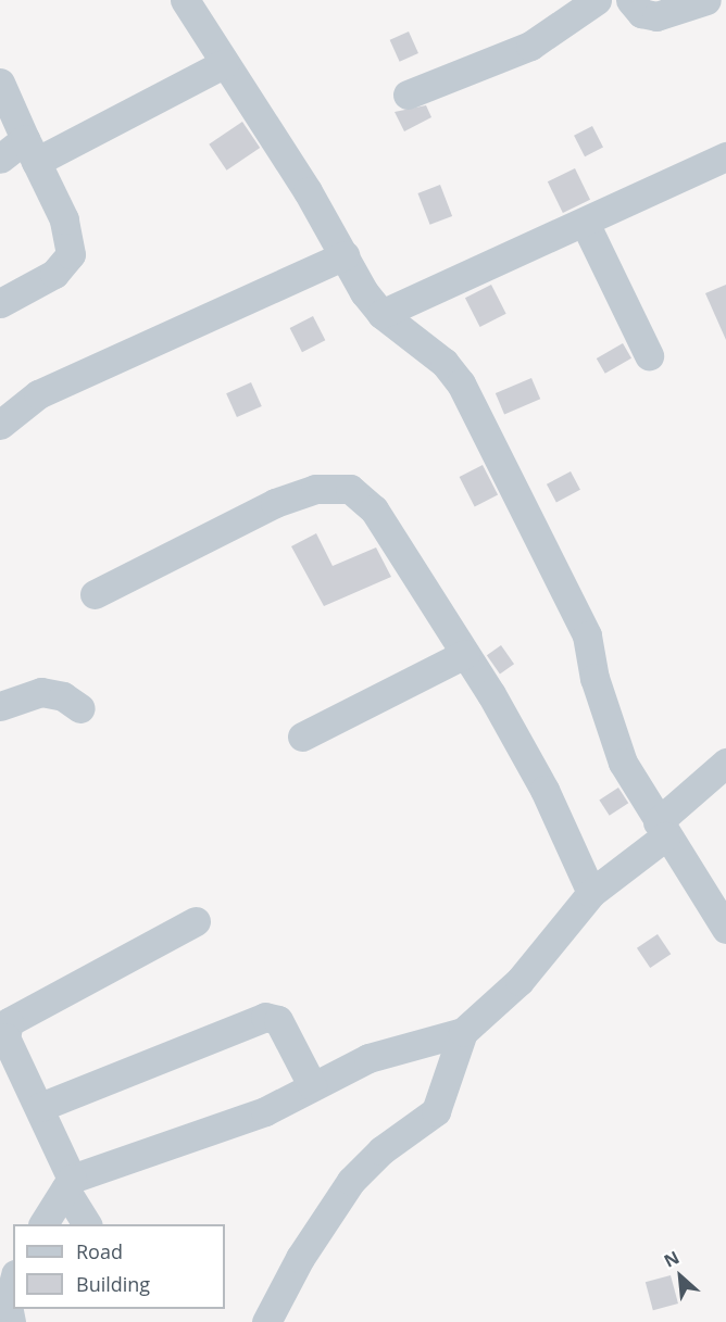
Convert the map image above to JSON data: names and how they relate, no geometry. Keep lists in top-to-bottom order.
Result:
{
  "legend": ["Road", "Building"],
  "north": "top left"
}
